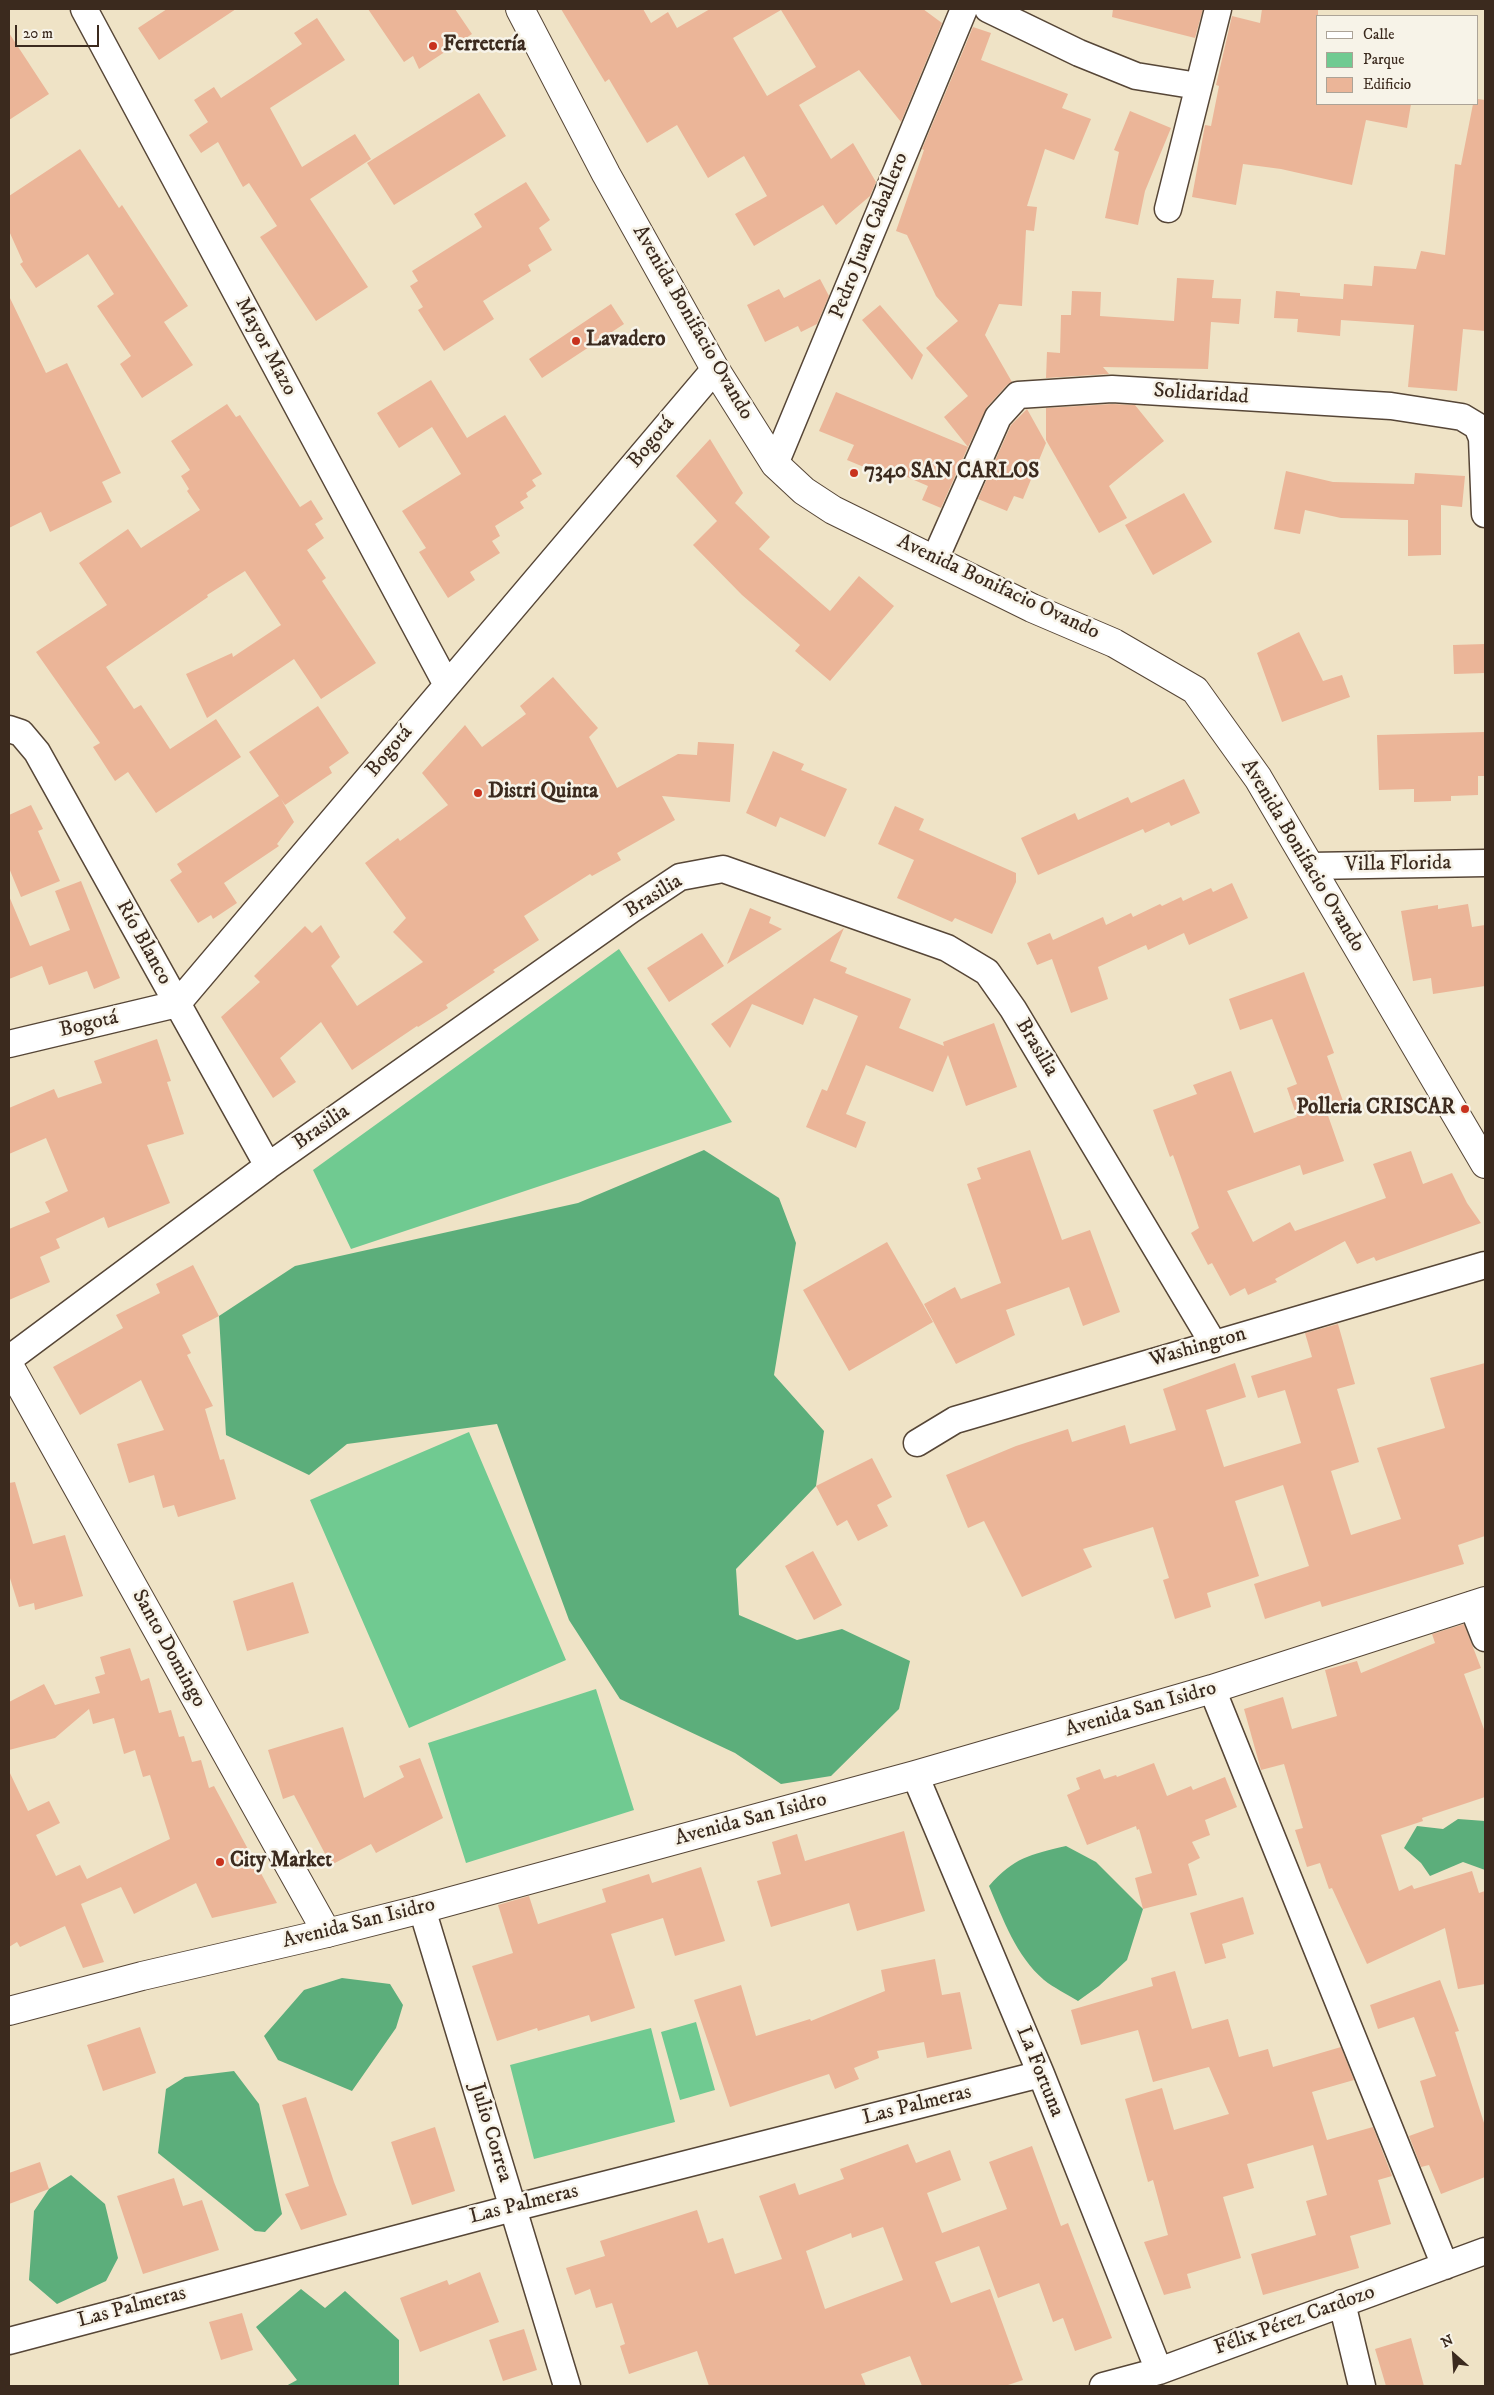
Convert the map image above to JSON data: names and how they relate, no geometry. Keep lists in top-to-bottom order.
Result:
{
  "streets": {
    "main road": ["Avenida Bonifacio Ovando", "Santo Domingo", "Avenida San Isidro"],
    "street": [
      "Pedro Juan Caballero",
      "Mayor Mazo",
      "Solidaridad",
      "Bogotá",
      "Villa Florida",
      "Brasilia",
      "Río Blanco",
      "Washington",
      "La Fortuna",
      "Las Palmeras",
      "Julio Correa",
      "Félix Pérez Cardozo"
    ]
  },
  "crossings": [
    ["Pedro Juan Caballero", "Avenida Bonifacio Ovando"],
    ["Avenida Bonifacio Ovando", "Solidaridad"],
    ["Avenida Bonifacio Ovando", "Bogotá"],
    ["Avenida Bonifacio Ovando", "Villa Florida"],
    ["Mayor Mazo", "Bogotá"],
    ["Bogotá", "Río Blanco"],
    ["Brasilia", "Río Blanco"],
    ["Brasilia", "Washington"],
    ["Santo Domingo", "Avenida San Isidro"],
    ["Avenida San Isidro", "La Fortuna"],
    ["Avenida San Isidro", "Julio Correa"],
    ["La Fortuna", "Las Palmeras"],
    ["La Fortuna", "Félix Pérez Cardozo"],
    ["Las Palmeras", "Julio Correa"]
  ],
  "places": [
    "Ferretería",
    "Lavadero",
    "7340 SAN CARLOS",
    "Distri Quinta",
    "Polleria CRISCAR",
    "City Market"
  ],
  "legend": ["Calle", "Parque", "Edificio"],
  "scale_bar": "20 m",
  "north": "top left"
}
